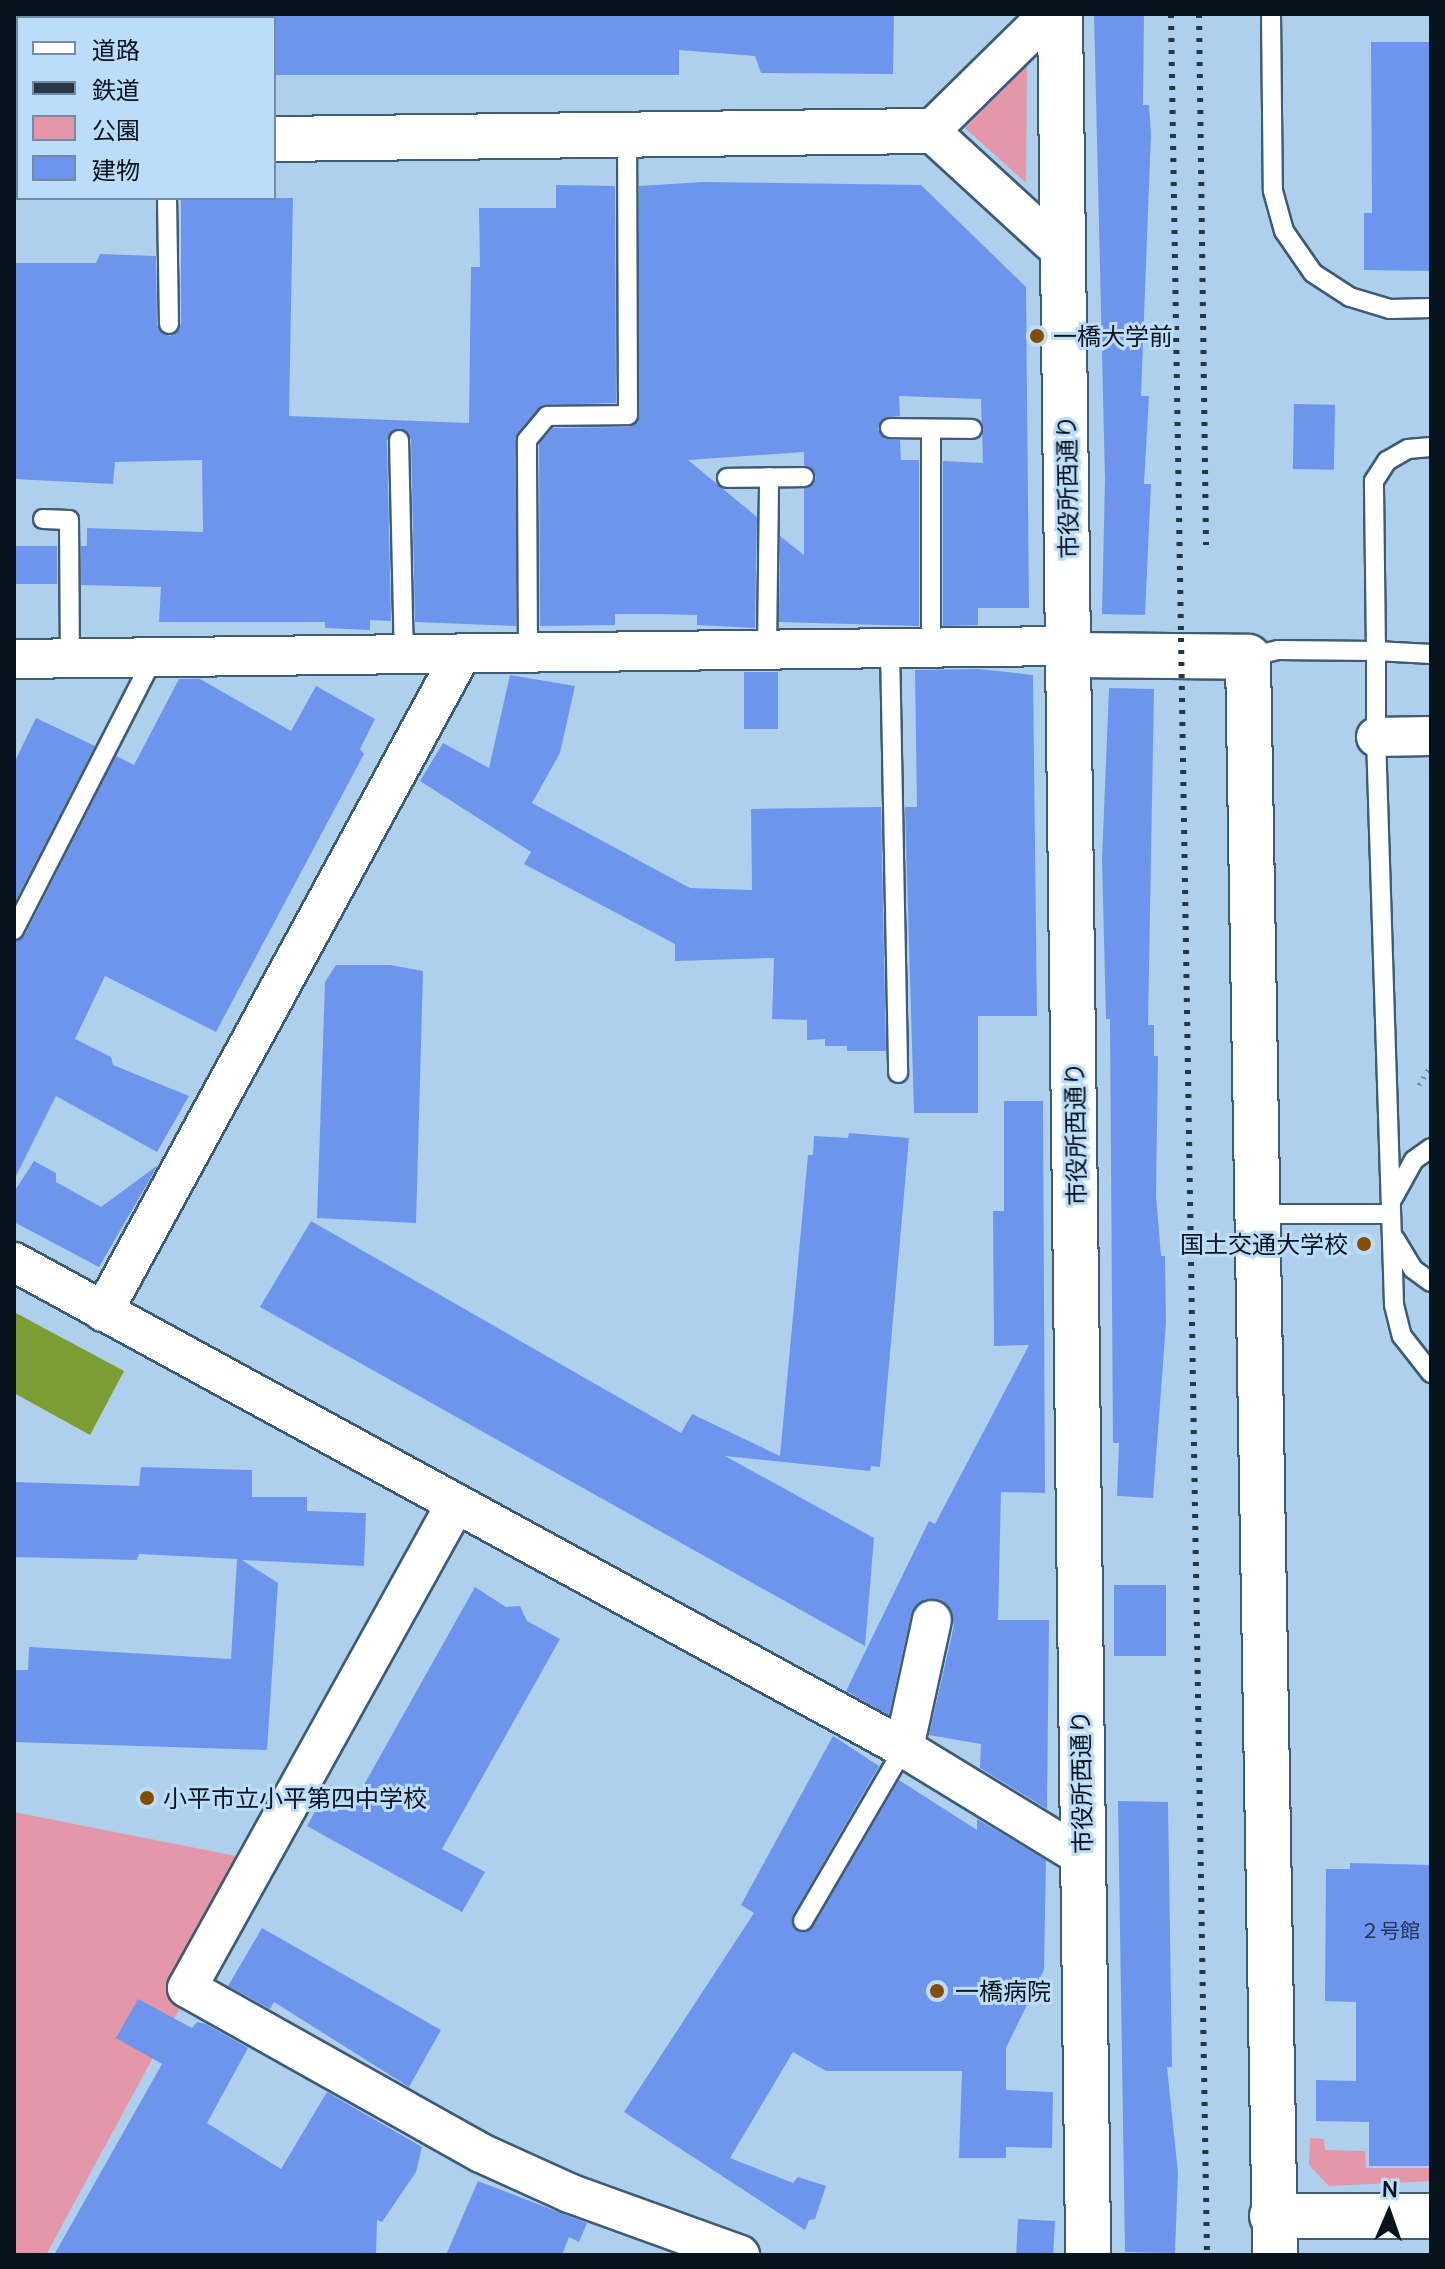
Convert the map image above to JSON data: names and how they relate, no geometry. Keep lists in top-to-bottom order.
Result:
{
  "streets": {
    "street": ["市役所西通り"]
  },
  "places": [
    "一橋大学前",
    "国土交通大学校",
    "小平市立小平第四中学校",
    "一橋病院"
  ],
  "house_numbers": ["２号館"],
  "legend": [
    "道路",
    "鉄道",
    "公園",
    "建物"
  ],
  "north": "top"
}
